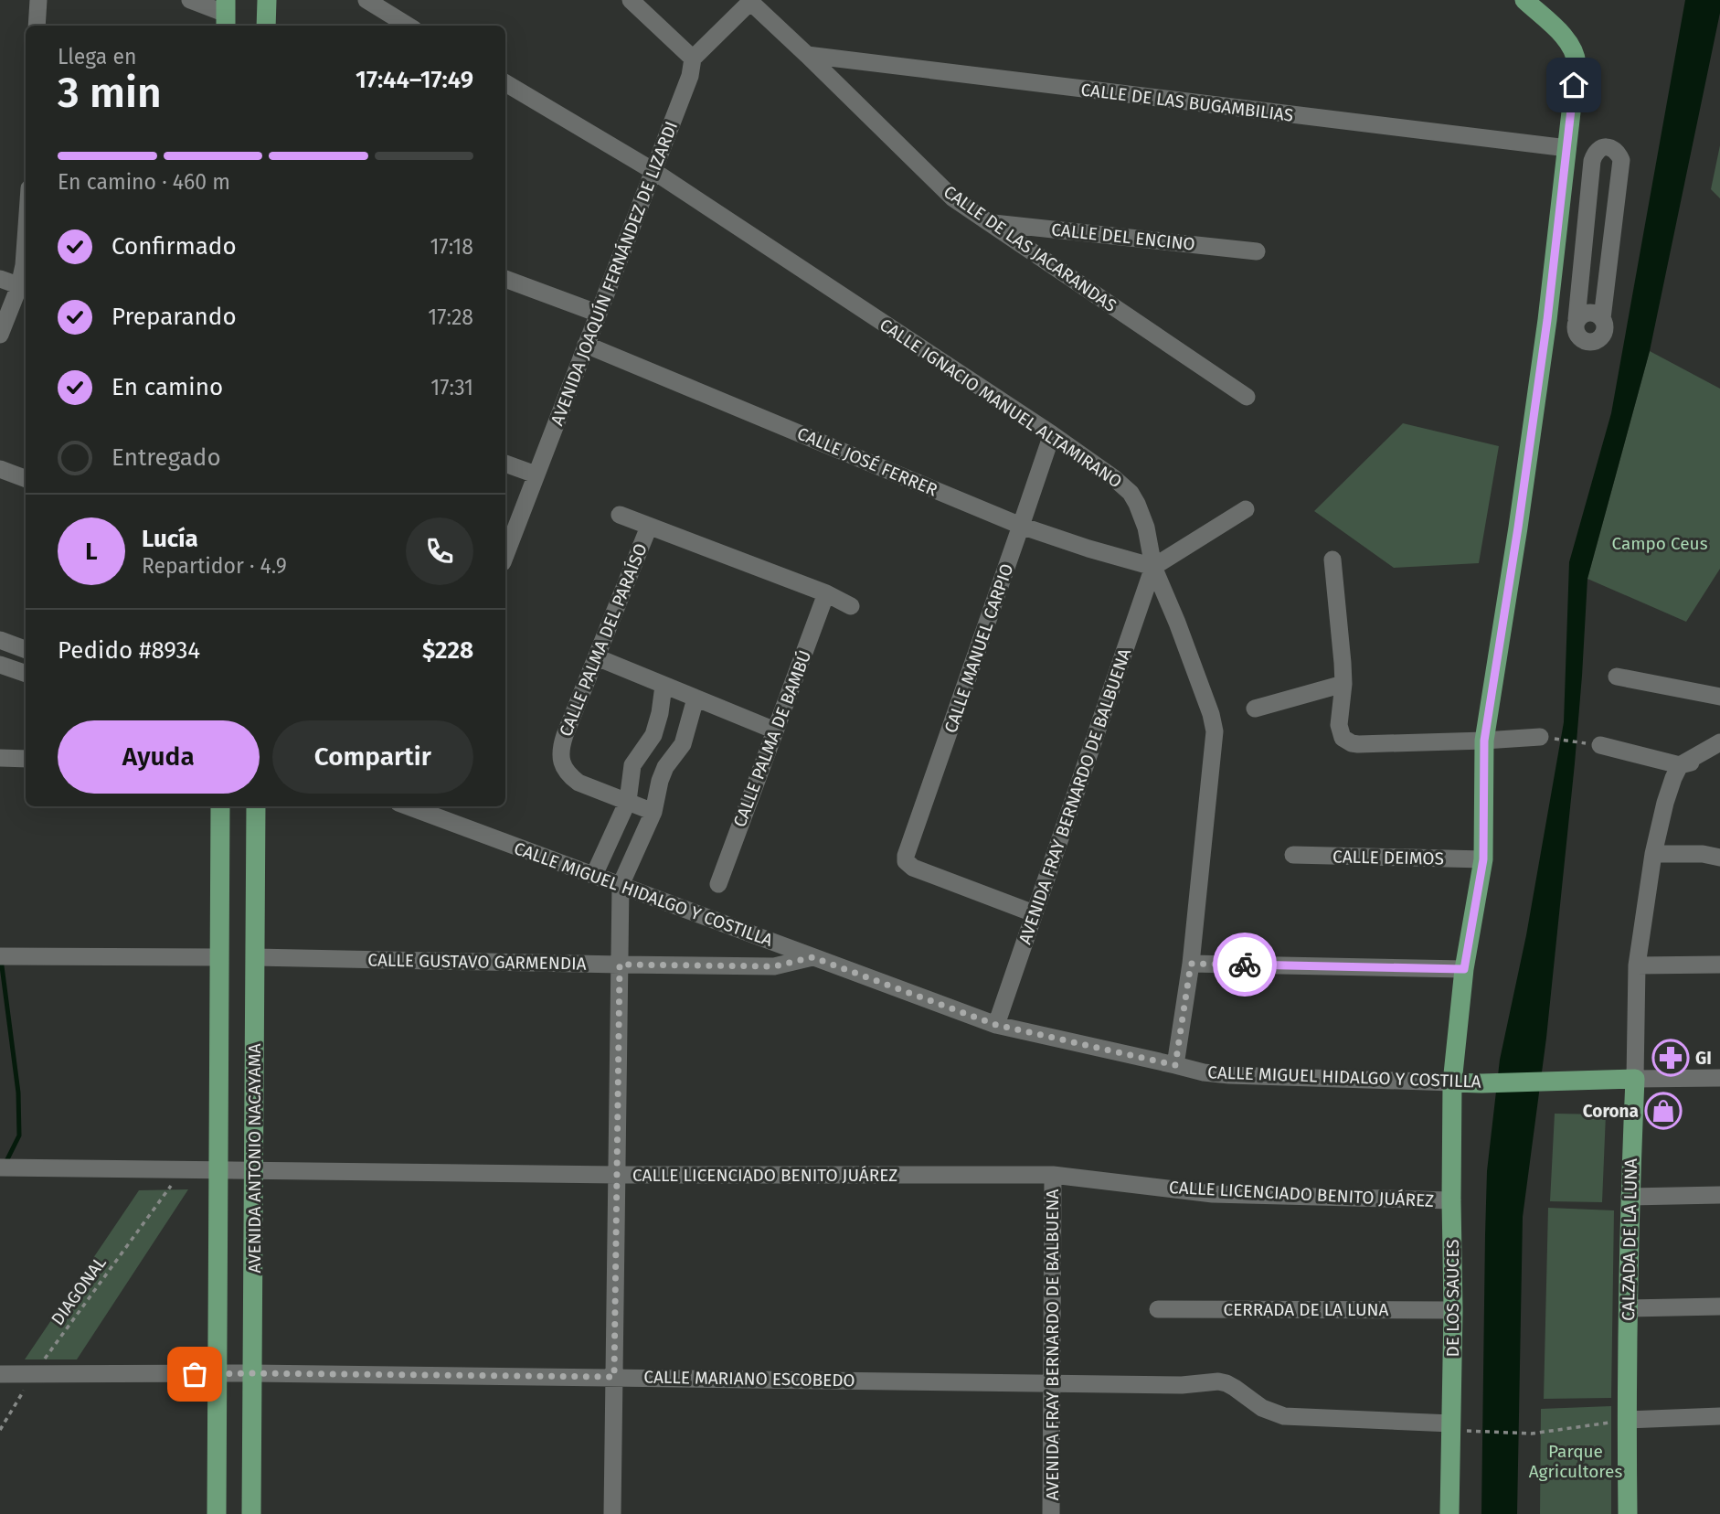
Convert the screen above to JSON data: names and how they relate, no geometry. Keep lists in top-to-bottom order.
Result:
{
  "streets": {
    "main road": [
      "CALLE MIGUEL HIDALGO Y COSTILLA",
      "AVENIDA ANTONIO NACAYAMA",
      "CALZADA DE LA LUNA",
      "DE LOS SAUCES"
    ],
    "street": [
      "CALLE DE LAS BUGAMBILIAS",
      "CALLE DEL ENCINO",
      "CALLE DE LAS JACARANDAS",
      "AVENIDA JOAQUÍN FERNÁNDEZ DE LIZARDI",
      "CALLE IGNACIO MANUEL ALTAMIRANO",
      "CALLE JOSÉ FERRER",
      "CALLE PALMA DEL PARAÍSO",
      "CALLE MANUEL CARPIO",
      "CALLE PALMA DE BAMBÚ",
      "AVENIDA FRAY BERNARDO DE BALBUENA",
      "CALLE DEIMOS",
      "CALLE GUSTAVO GARMENDIA",
      "CALLE LICENCIADO BENITO JUÁREZ",
      "CERRADA DE LA LUNA",
      "CALLE MARIANO ESCOBEDO"
    ],
    "path": ["DIAGONAL"]
  },
  "crossings": [
    ["CALLE DE LAS BUGAMBILIAS", "CALLE DE LAS JACARANDAS"],
    ["CALLE DE LAS BUGAMBILIAS", "DE LOS SAUCES"],
    ["CALLE DEL ENCINO", "CALLE DE LAS JACARANDAS"],
    ["AVENIDA JOAQUÍN FERNÁNDEZ DE LIZARDI", "CALLE IGNACIO MANUEL ALTAMIRANO"],
    ["AVENIDA JOAQUÍN FERNÁNDEZ DE LIZARDI", "CALLE JOSÉ FERRER"],
    ["CALLE IGNACIO MANUEL ALTAMIRANO", "CALLE JOSÉ FERRER"],
    ["CALLE IGNACIO MANUEL ALTAMIRANO", "CALLE MANUEL CARPIO"],
    ["CALLE IGNACIO MANUEL ALTAMIRANO", "AVENIDA FRAY BERNARDO DE BALBUENA"],
    ["CALLE IGNACIO MANUEL ALTAMIRANO", "CALLE MIGUEL HIDALGO Y COSTILLA"],
    ["CALLE JOSÉ FERRER", "CALLE MANUEL CARPIO"],
    ["CALLE JOSÉ FERRER", "AVENIDA FRAY BERNARDO DE BALBUENA"],
    ["CALLE MANUEL CARPIO", "AVENIDA FRAY BERNARDO DE BALBUENA"],
    ["AVENIDA FRAY BERNARDO DE BALBUENA", "CALLE MIGUEL HIDALGO Y COSTILLA"],
    ["AVENIDA FRAY BERNARDO DE BALBUENA", "CALLE LICENCIADO BENITO JUÁREZ"],
    ["AVENIDA FRAY BERNARDO DE BALBUENA", "CALLE MARIANO ESCOBEDO"],
    ["CALLE DEIMOS", "DE LOS SAUCES"],
    ["CALLE MIGUEL HIDALGO Y COSTILLA", "CALLE GUSTAVO GARMENDIA"],
    ["CALLE MIGUEL HIDALGO Y COSTILLA", "CALZADA DE LA LUNA"],
    ["CALLE MIGUEL HIDALGO Y COSTILLA", "DE LOS SAUCES"],
    ["CALLE GUSTAVO GARMENDIA", "AVENIDA ANTONIO NACAYAMA"],
    ["AVENIDA ANTONIO NACAYAMA", "CALLE LICENCIADO BENITO JUÁREZ"],
    ["AVENIDA ANTONIO NACAYAMA", "CALLE MARIANO ESCOBEDO"],
    ["CALLE LICENCIADO BENITO JUÁREZ", "DIAGONAL"],
    ["CALLE LICENCIADO BENITO JUÁREZ", "DE LOS SAUCES"],
    ["DIAGONAL", "CALLE MARIANO ESCOBEDO"],
    ["DE LOS SAUCES", "CERRADA DE LA LUNA"],
    ["DE LOS SAUCES", "CALLE MARIANO ESCOBEDO"]
  ],
  "parks": ["Campo Ceus", "Parque Agricultores"],
  "places": {
    "pharmacy": ["GI"],
    "shop": ["Corona"]
  },
  "page": {
    "heading": ["3 min", "Llega en", "17:44–17:49"],
    "panel": [
      "Lucía",
      "Repartidor · 4.9",
      "Pedido #8934",
      "$228"
    ],
    "bar": "En camino · 460 m",
    "list": [
      ["Confirmado", "17:18"],
      ["Preparando", "17:28"],
      ["En camino", "17:31"],
      "Entregado"
    ],
    "round": "L",
    "buttons": ["Ayuda", "Compartir"]
  }
}
